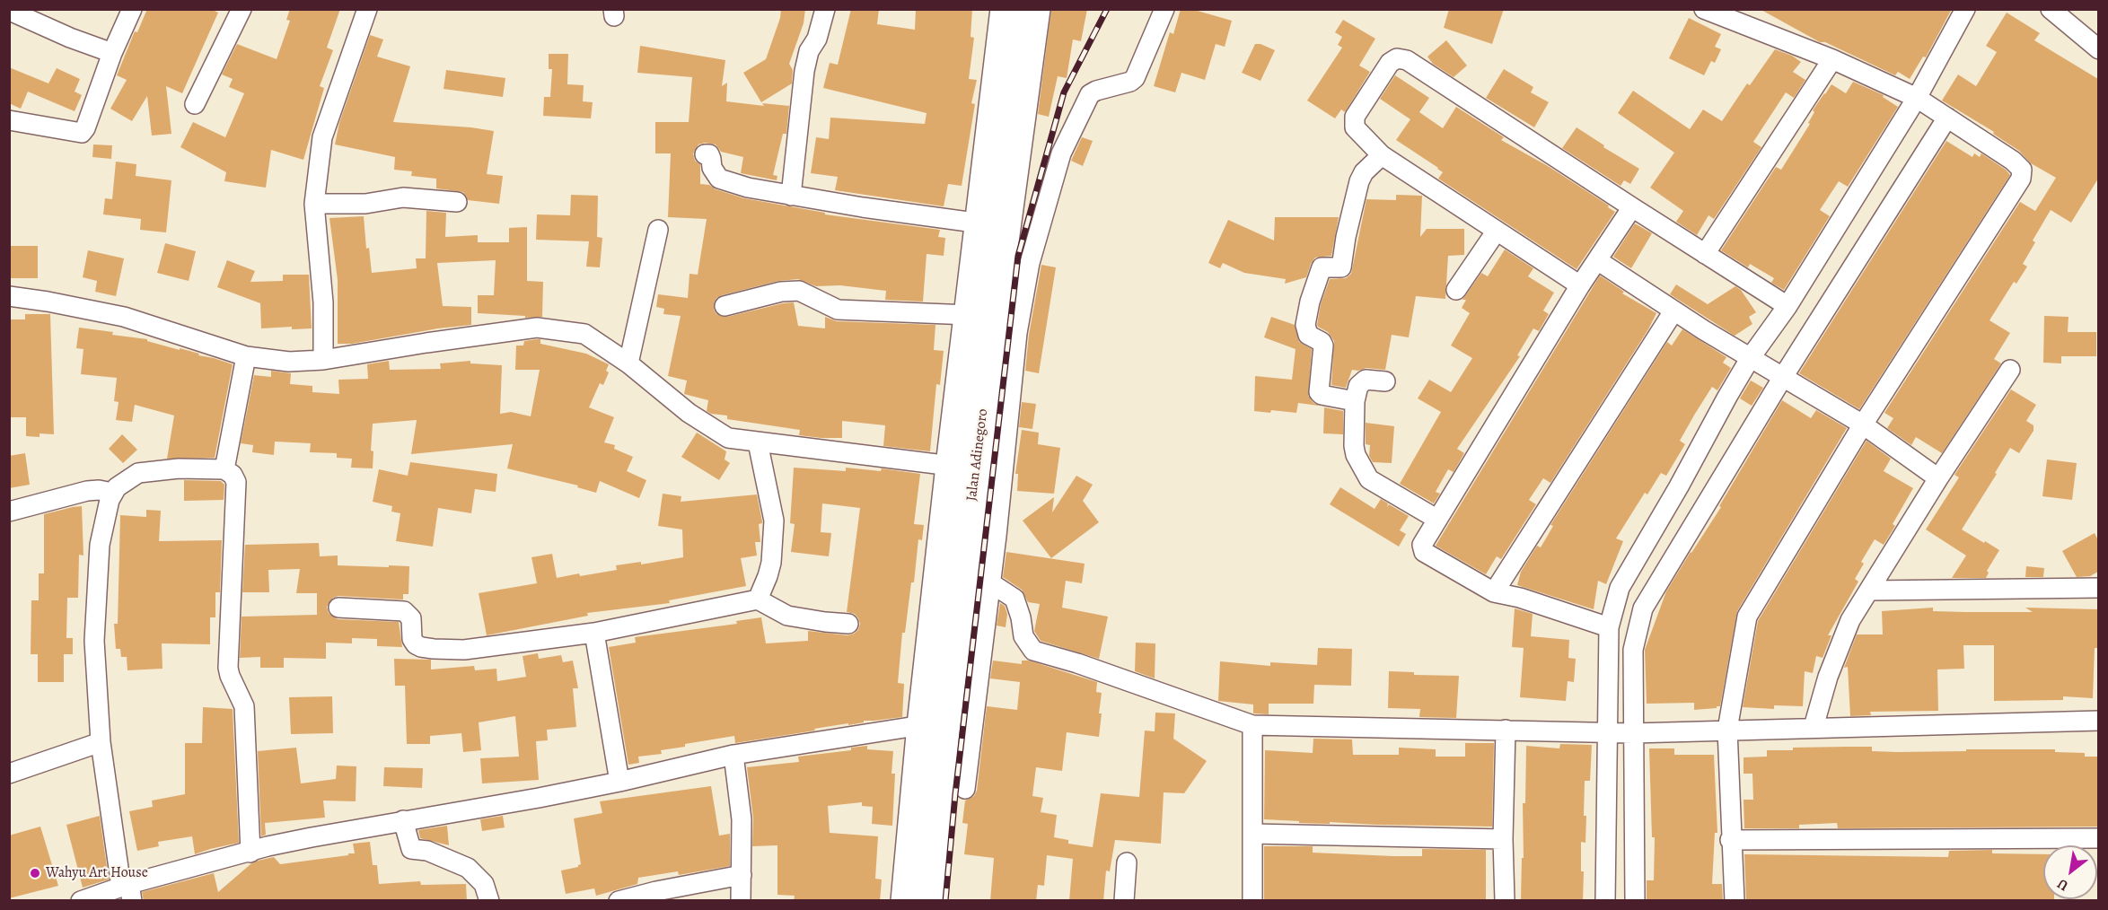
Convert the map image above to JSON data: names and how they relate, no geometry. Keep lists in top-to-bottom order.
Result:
{
  "streets": {
    "highway": ["Jalan Adinegoro"]
  },
  "places": ["Wahyu Art House"],
  "north": "bottom left"
}
